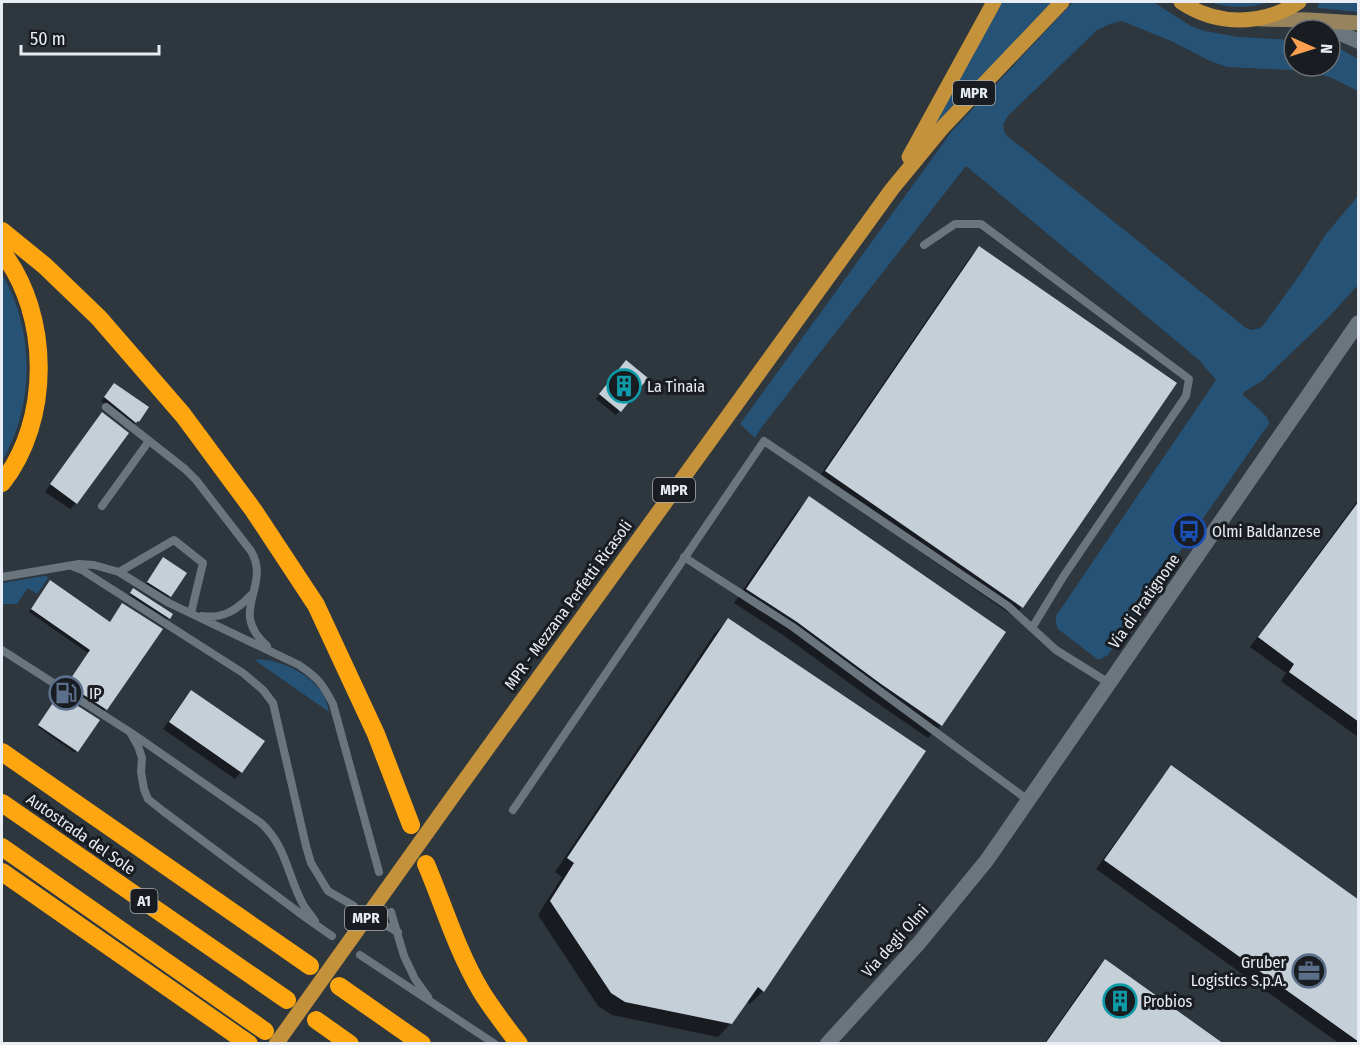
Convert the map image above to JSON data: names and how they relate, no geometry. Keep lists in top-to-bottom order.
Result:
{
  "streets": {
    "highway": ["Autostrada del Sole", "A1"],
    "main road": ["MPR", "MPR - Mezzana Perfetti Ricasoli"],
    "street": ["Via di Pratignone", "Via degli Olmi"]
  },
  "crossings": [
    ["Via di Pratignone", "Via degli Olmi"],
    ["MPR - Mezzana Perfetti Ricasoli", "A1"]
  ],
  "places": {
    "building": ["La Tinaia", "Probios"],
    "bus stop": ["Olmi Baldanzese"],
    "fuel station": ["IP"],
    "office": ["Gruber Logistics S.p.A."]
  },
  "scale_bar": "50 m",
  "north": "right"
}
